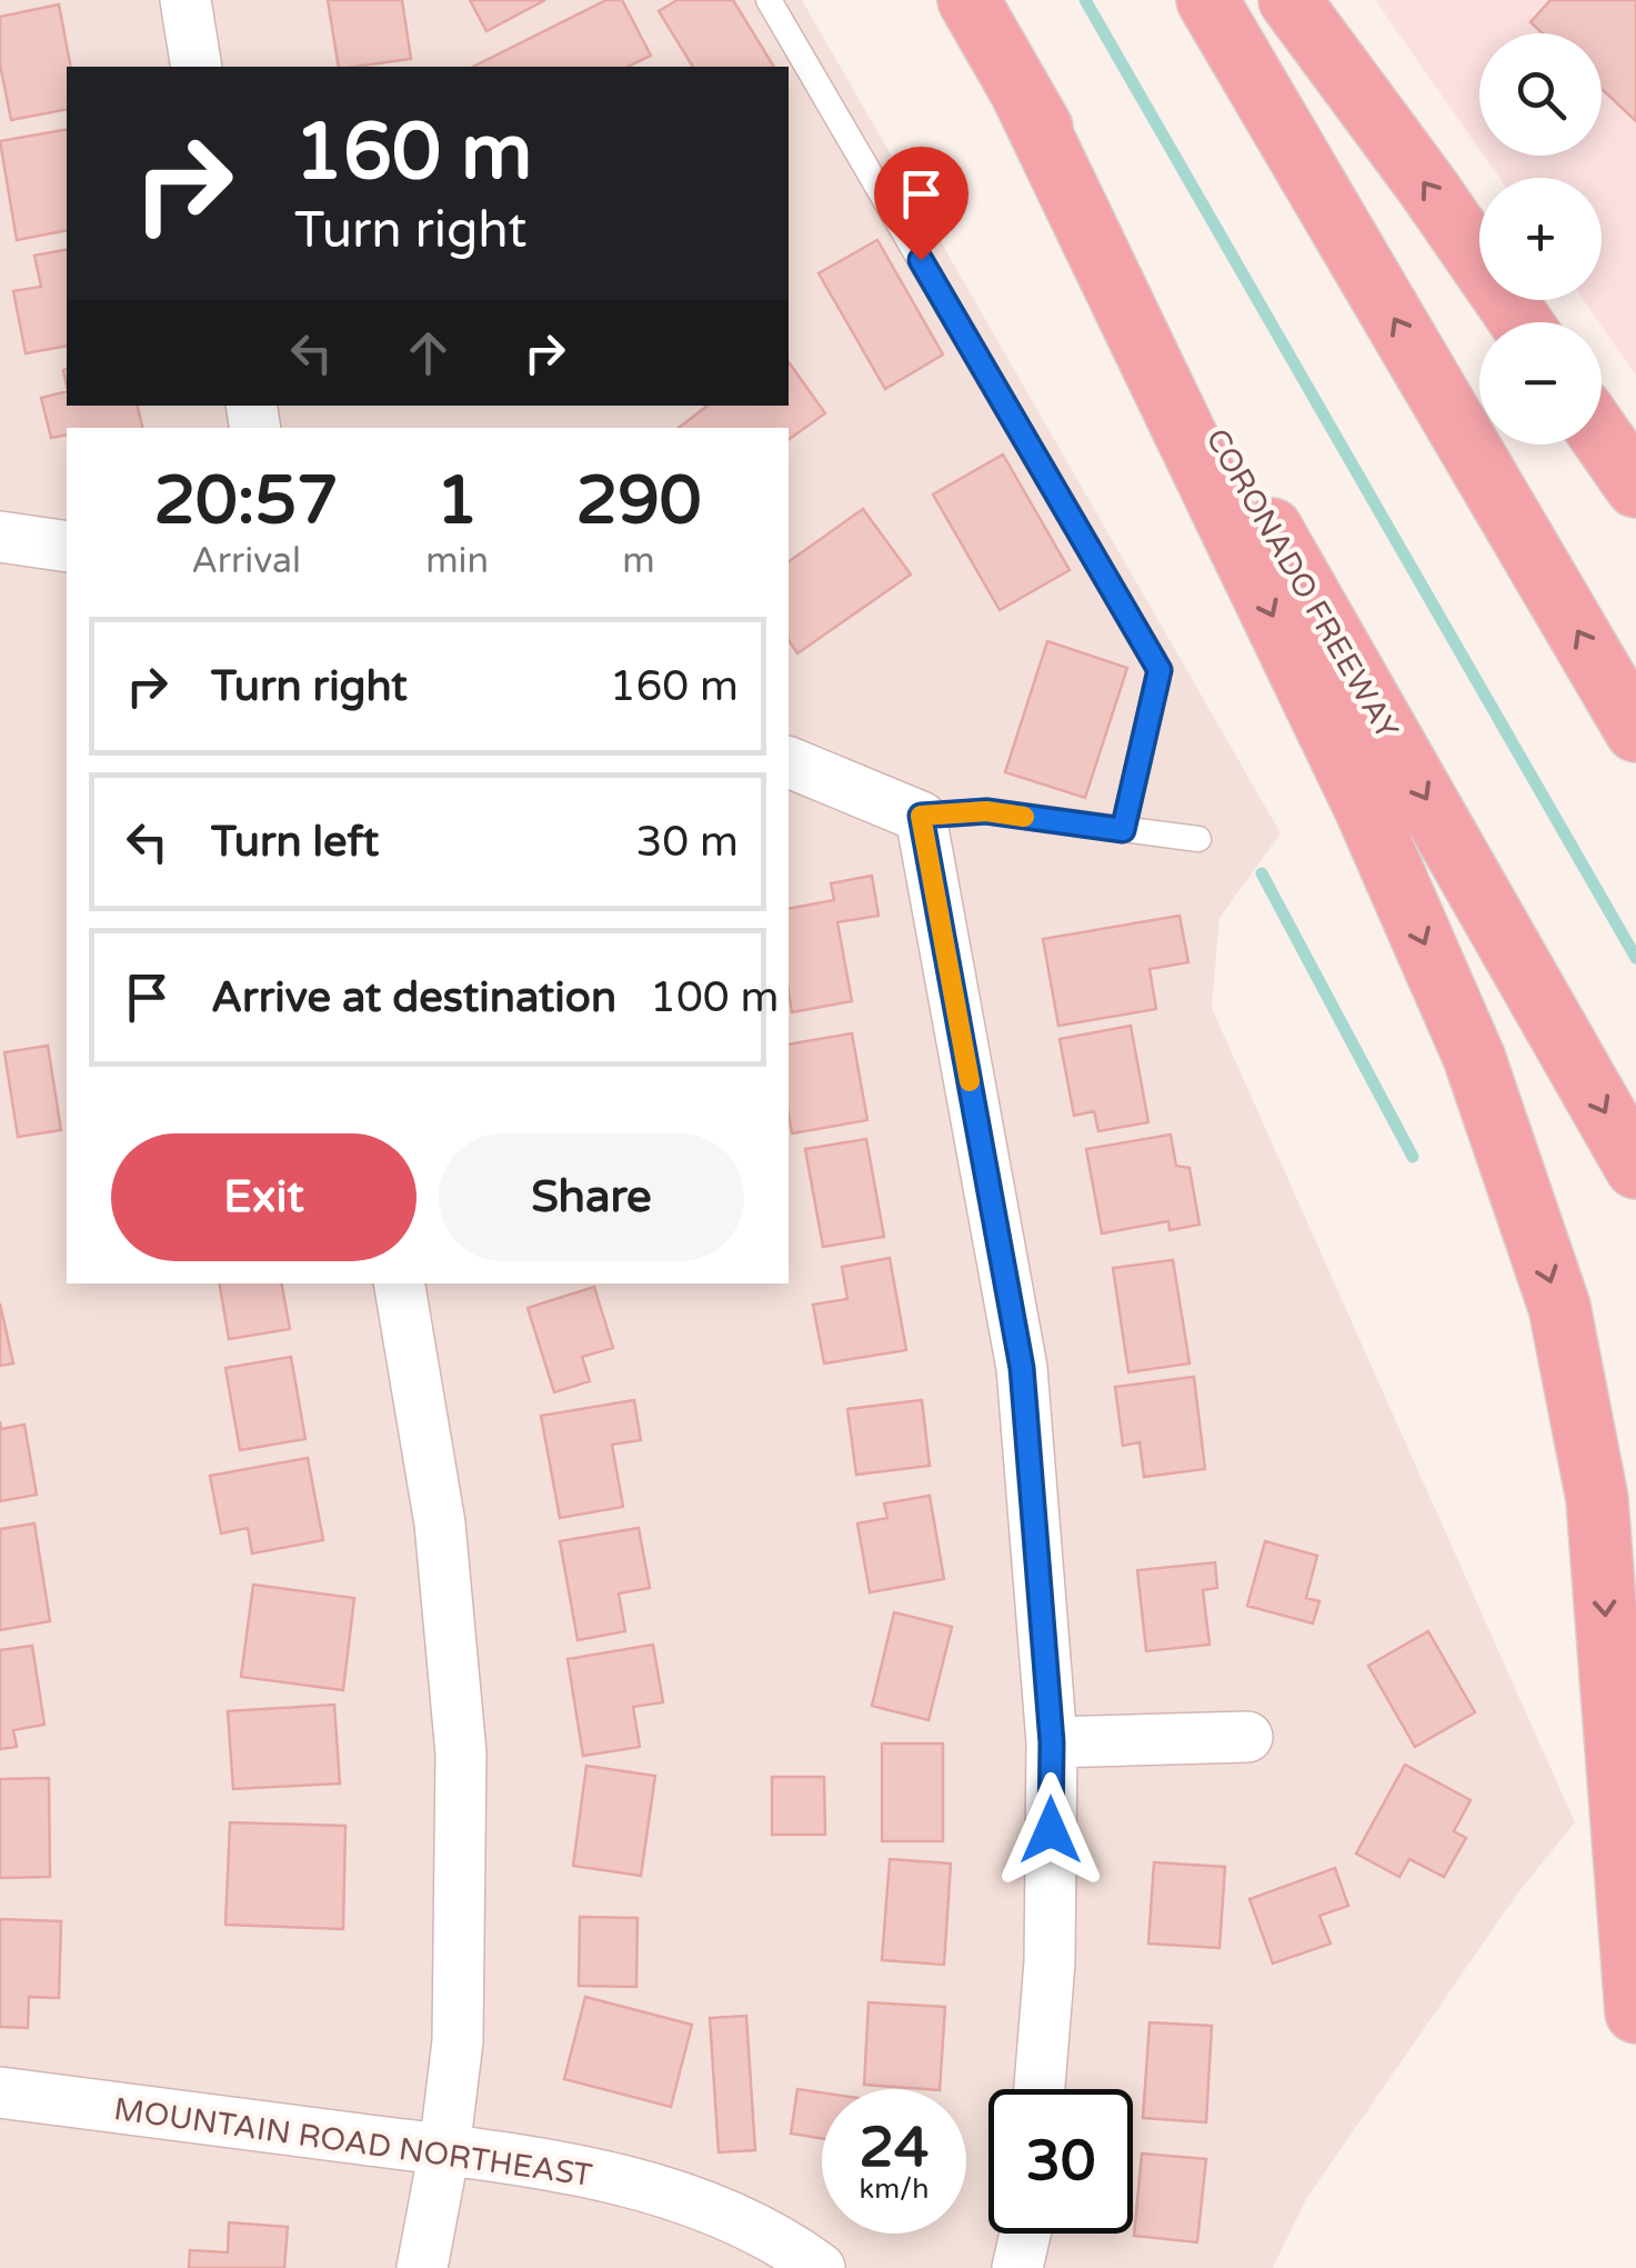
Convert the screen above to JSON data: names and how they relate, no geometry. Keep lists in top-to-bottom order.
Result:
{
  "streets": {
    "highway": ["CORONADO FREEWAY"],
    "street": ["MOUNTAIN ROAD NORTHEAST"]
  },
  "page": {
    "map_buttons": ["+", "−"],
    "turn": ["160 m", "Turn right"],
    "eta": [
      "20:57",
      "Arrival",
      "1",
      "min",
      "290",
      "m"
    ],
    "list": [
      {
        "name": "Turn right",
        "value": "160 m"
      },
      {
        "name": "Turn left",
        "value": "30 m"
      },
      {
        "name": "Arrive at destination",
        "value": "100 m"
      }
    ],
    "buttons": ["Exit", "Share"],
    "speed": "24 km/h",
    "limit": "30"
  }
}
